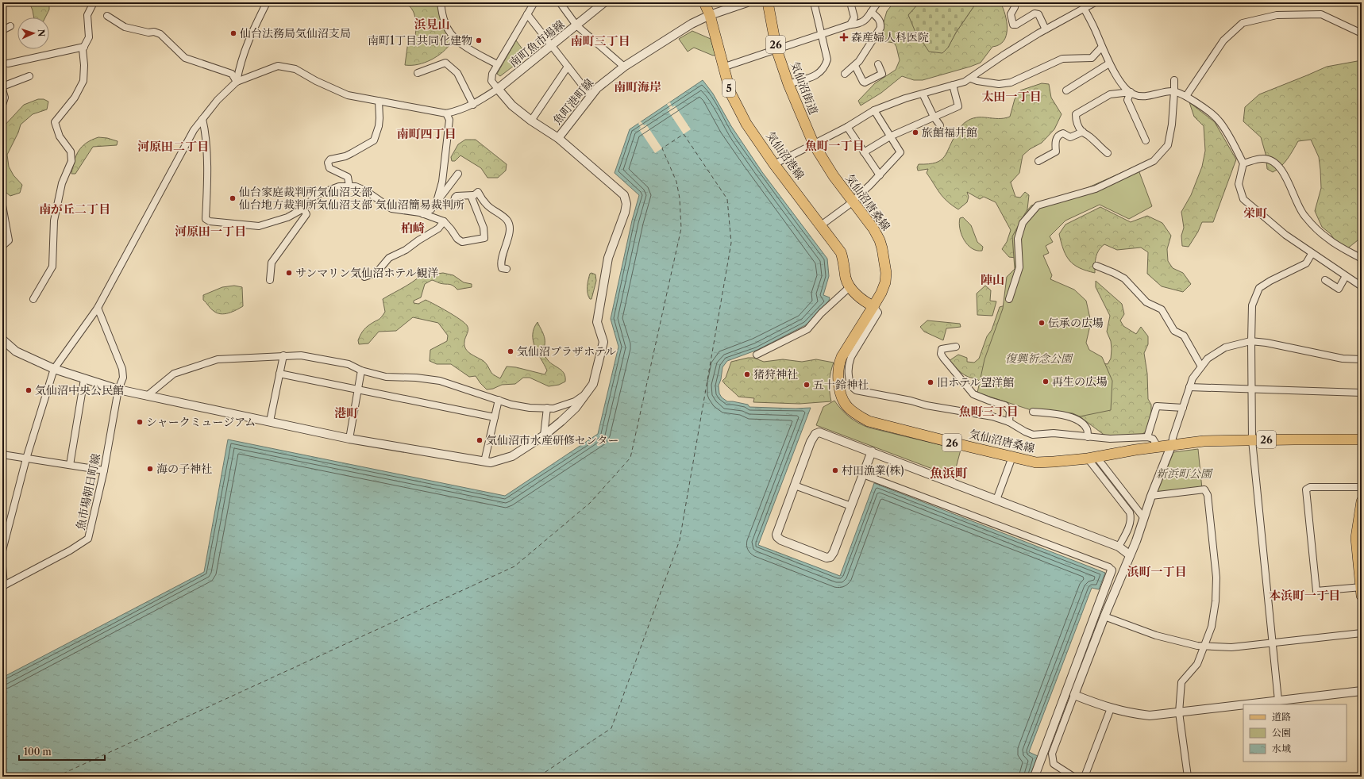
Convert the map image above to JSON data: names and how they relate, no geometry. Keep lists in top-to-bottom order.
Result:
{
  "streets": {
    "main road": [
      "26",
      "5",
      "気仙沼街道",
      "気仙沼港線",
      "気仙沼唐桑線"
    ],
    "street": ["南町魚市場線", "魚町港町線", "魚市場朝日町線"]
  },
  "crossings": [
    ["気仙沼街道", "気仙沼唐桑線"],
    ["魚町港町線", "気仙沼港線"],
    ["気仙沼港線", "気仙沼唐桑線"]
  ],
  "districts": [
    "浜見山",
    "南町三丁目",
    "南町海岸",
    "太田一丁目",
    "南町四丁目",
    "魚町一丁目",
    "河原田二丁目",
    "南が丘二丁目",
    "栄町",
    "柏崎",
    "河原田一丁目",
    "陣山",
    "魚町三丁目",
    "港町",
    "魚浜町",
    "浜町一丁目",
    "本浜町一丁目"
  ],
  "parks": ["復興祈念公園", "新浜町公園"],
  "places": {
    "other": [
      "仙台法務局気仙沼支局",
      "南町1丁目共同化建物",
      "旅館福井館",
      "仙台家庭裁判所気仙沼支部 仙台地方裁判所気仙沼支部 気仙沼簡易裁判所",
      "サンマリン気仙沼ホテル観洋",
      "伝承の広場",
      "気仙沼プラザホテル",
      "猪狩神社",
      "再生の広場",
      "旧ホテル望洋館",
      "五十鈴神社",
      "気仙沼中央公民館",
      "シャークミュージアム",
      "気仙沼市水産研修センター",
      "海の子神社",
      "村田漁業(株)"
    ],
    "health": ["森産婦人科医院"]
  },
  "legend": ["道路", "公園", "水域"],
  "scale_bar": "100 m",
  "north": "right"
}
